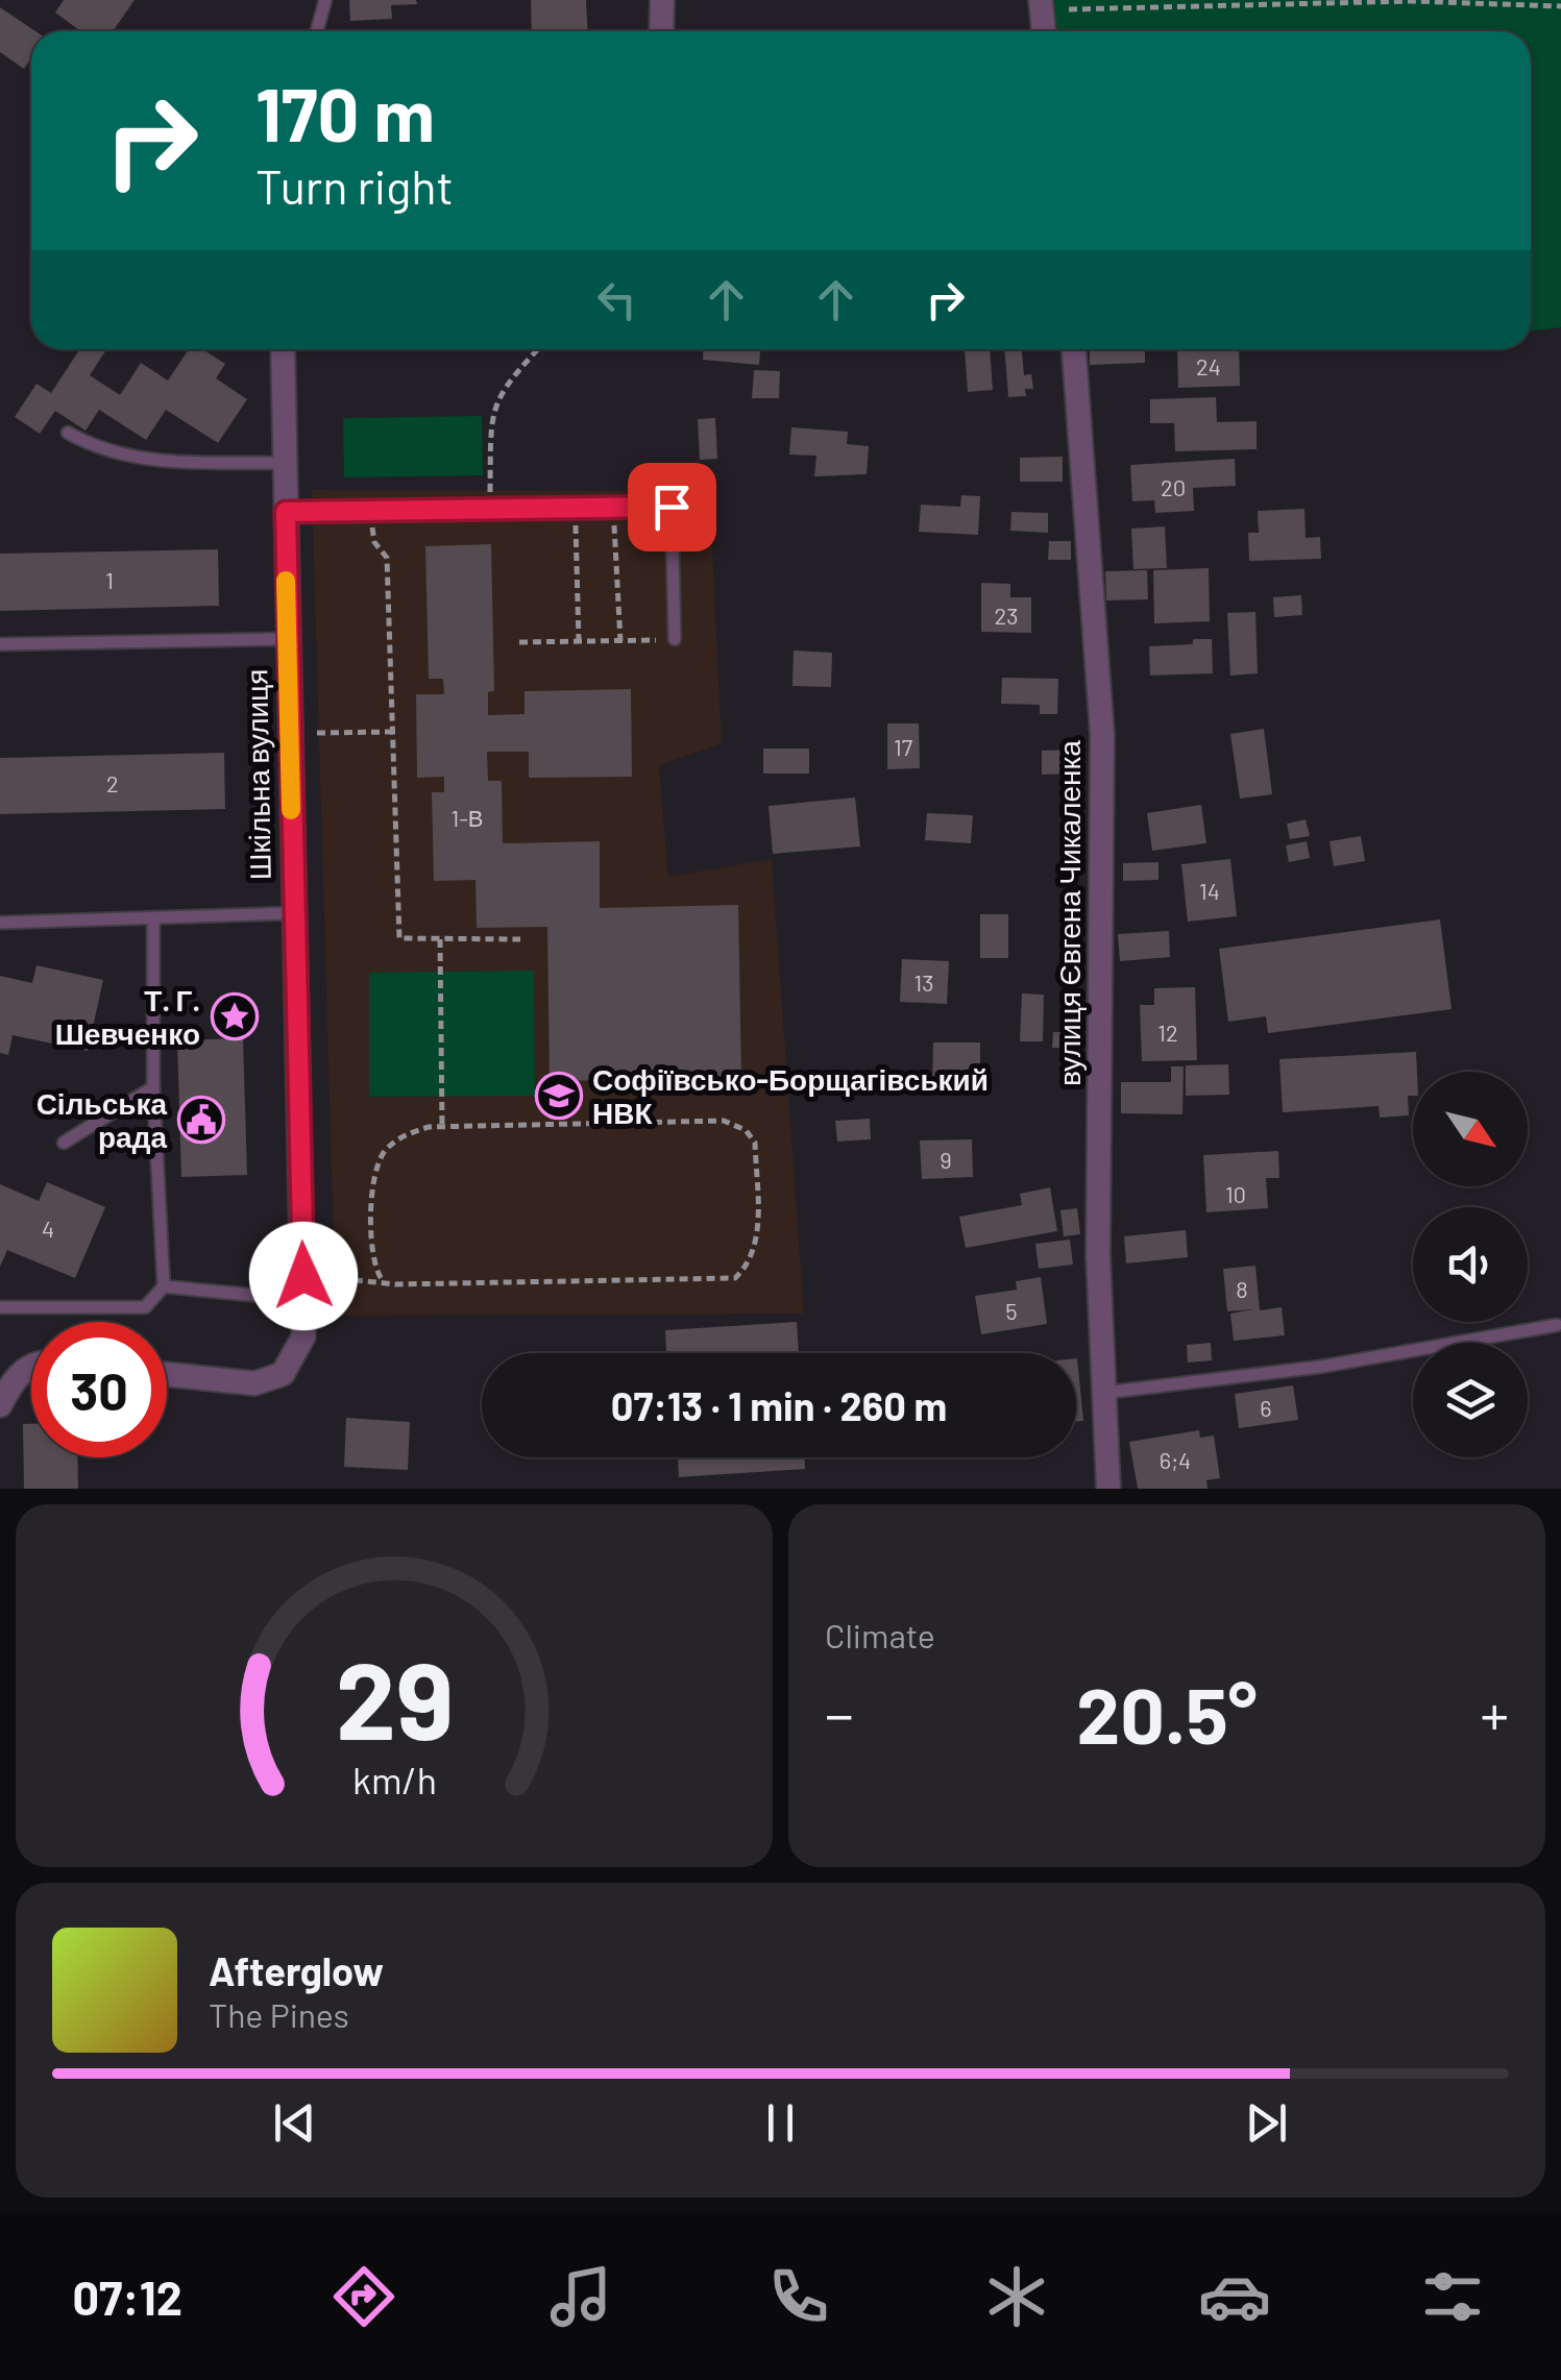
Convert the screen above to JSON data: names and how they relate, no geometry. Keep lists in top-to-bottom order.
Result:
{
  "streets": {
    "street": ["Шкільна вулиця", "вулиця Євгена Чикаленка"]
  },
  "places": {
    "place": ["Т. Г. Шевченко"],
    "school or university": ["Софіївсько-Борщагівський НВК"],
    "public building": ["Сільська рада"]
  },
  "house_numbers": [
    "24",
    "20",
    "1",
    "23",
    "17",
    "2",
    "1-В",
    "14",
    "13",
    "12",
    "9",
    "10",
    "4",
    "8",
    "5",
    "6",
    "6;4"
  ],
  "north": "bottom right",
  "page": {
    "turn": ["170 m", "Turn right"],
    "limit": "30",
    "trip": "07:13 · 1 min · 260 m",
    "tile": "Climate",
    "heat": ["−", "20.5°", "+"],
    "song": ["Afterglow", "The Pines"],
    "tabs": "07:12",
    "gauge": ["29", "km/h"]
  }
}
